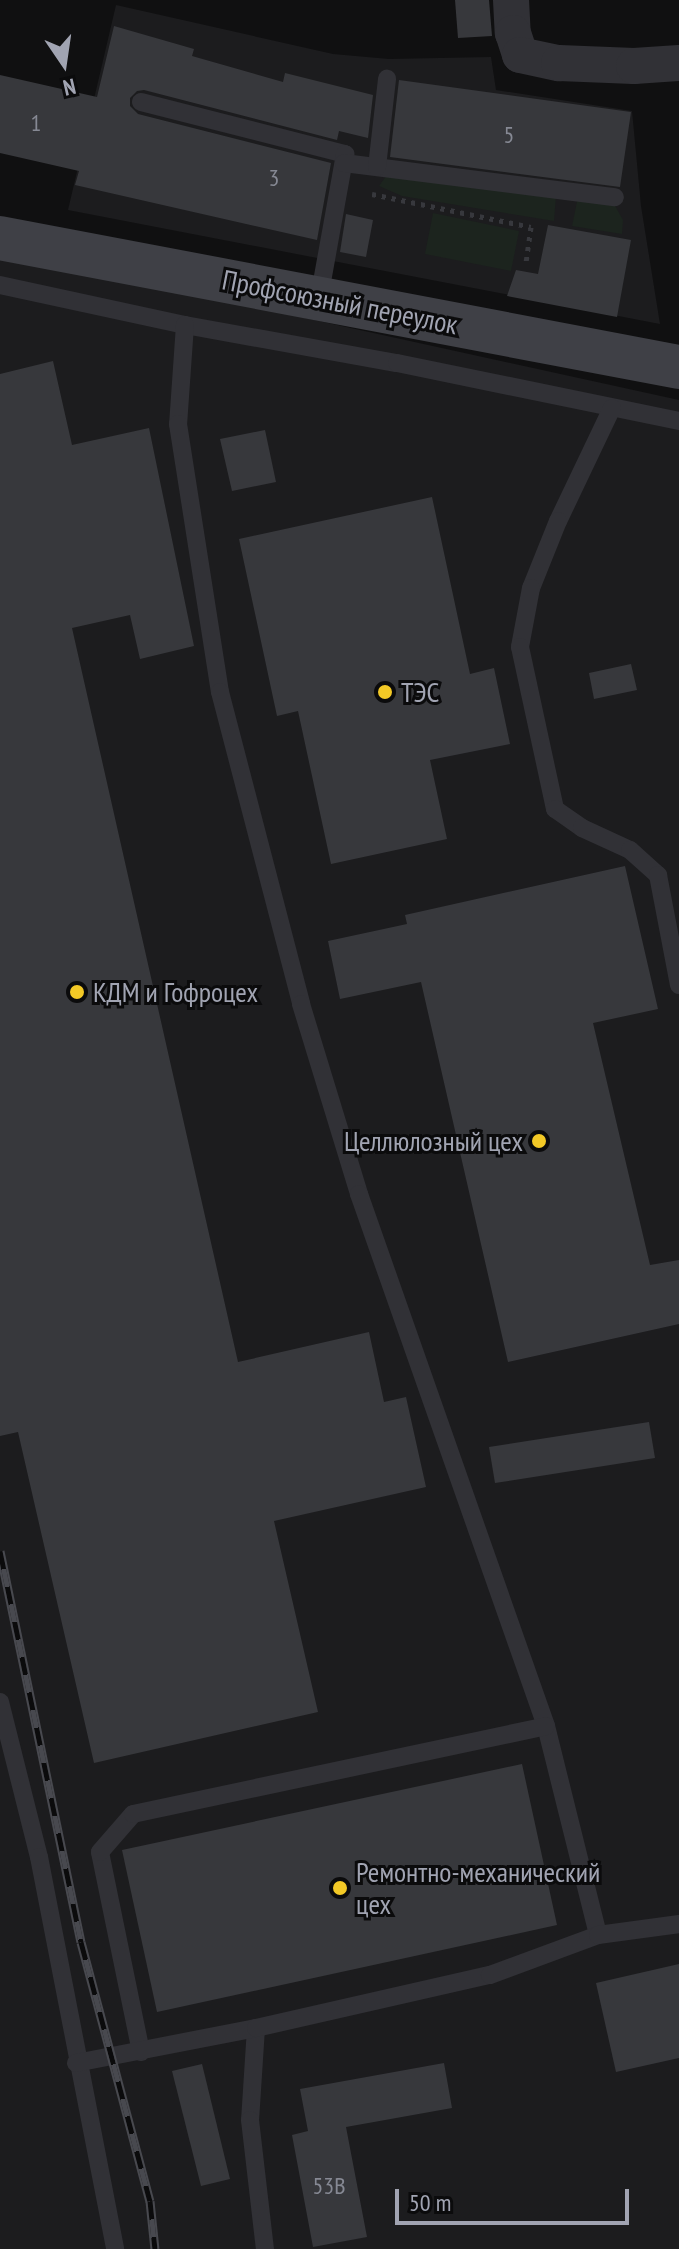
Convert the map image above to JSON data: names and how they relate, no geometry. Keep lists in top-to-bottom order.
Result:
{
  "streets": {
    "main road": ["Профсоюзный переулок"]
  },
  "places": [
    "ТЭС",
    "КДМ и Гофроцех",
    "Целлюлозный цех",
    "Ремонтно-механический цех"
  ],
  "house_numbers": [
    "1",
    "5",
    "3",
    "53В"
  ],
  "scale_bar": "50 m",
  "north": "bottom"
}
